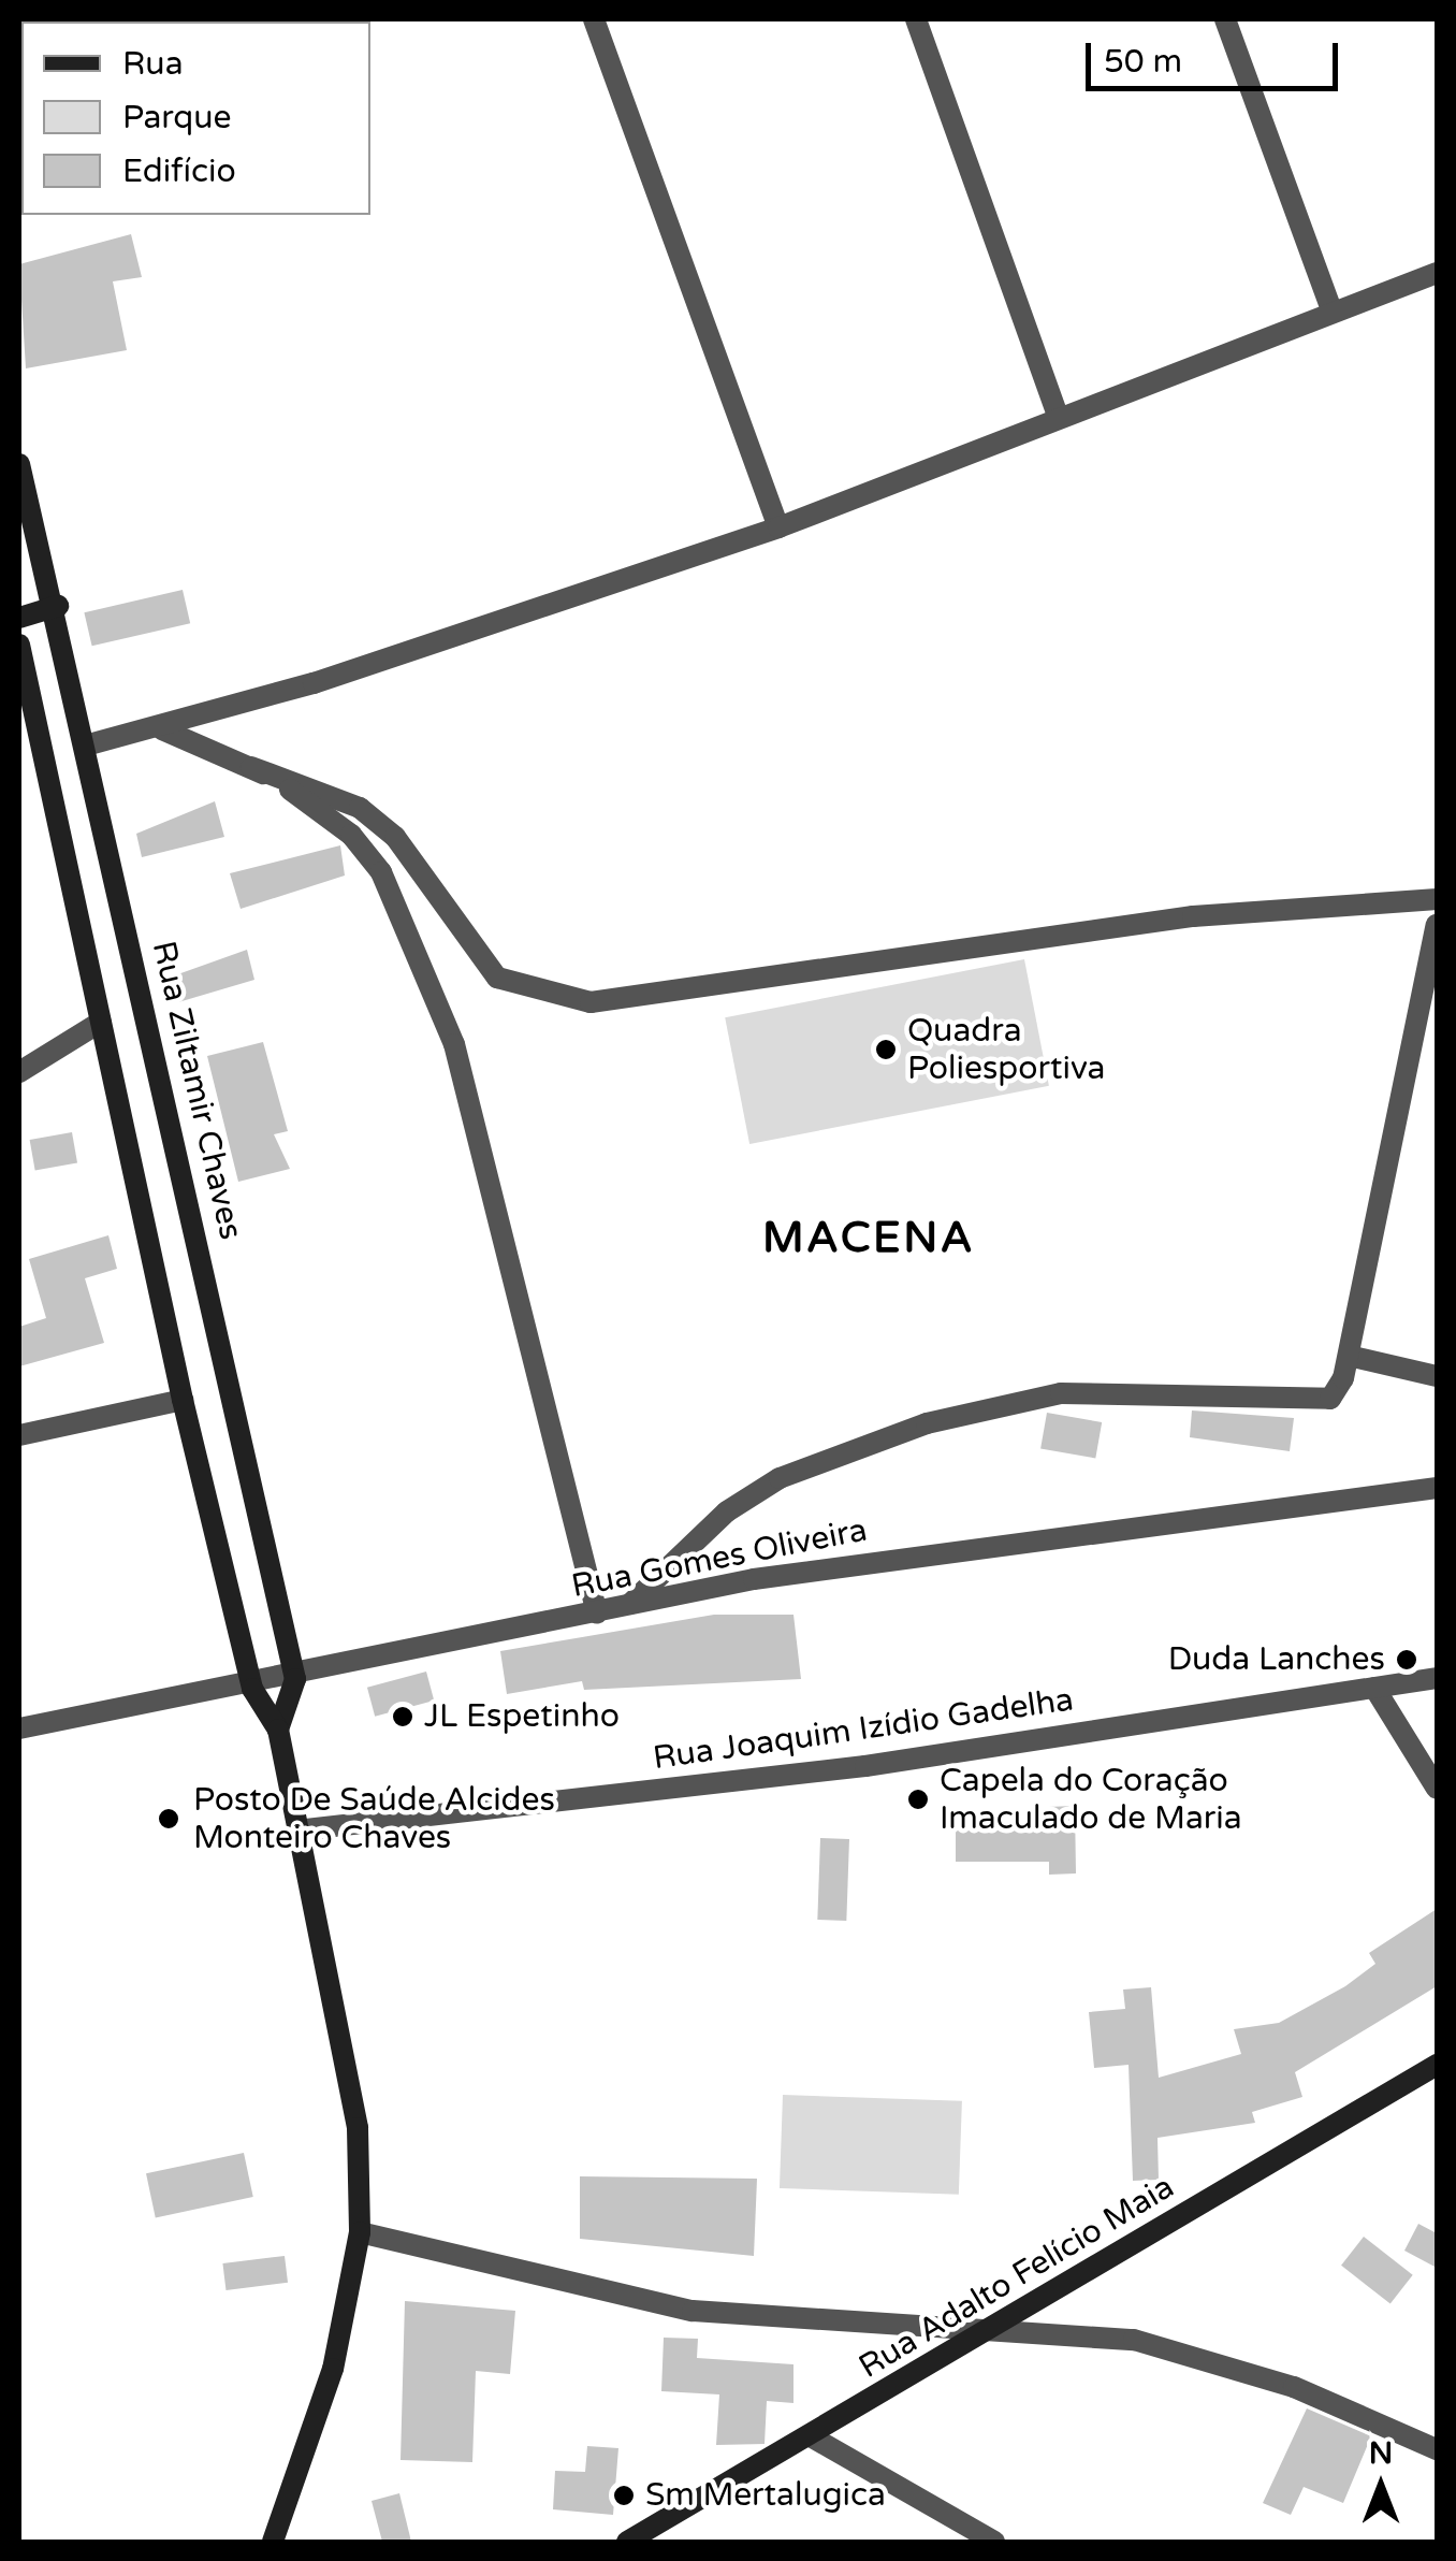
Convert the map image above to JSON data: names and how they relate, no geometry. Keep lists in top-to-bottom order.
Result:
{
  "streets": {
    "street": [
      "Rua Ziltamir Chaves",
      "Rua Gomes Oliveira",
      "Rua Joaquim Izídio Gadelha",
      "Rua Adalto Felício Maia"
    ]
  },
  "crossings": [
    ["Rua Ziltamir Chaves", "Rua Gomes Oliveira"]
  ],
  "districts": ["MACENA"],
  "places": [
    "Quadra Poliesportiva",
    "Duda Lanches",
    "JL Espetinho",
    "Capela do Coração Imaculado de Maria",
    "Posto De Saúde Alcides Monteiro Chaves",
    "Sm Mertalugica"
  ],
  "legend": ["Rua", "Parque", "Edifício"],
  "scale_bar": "50 m",
  "north": "top"
}
